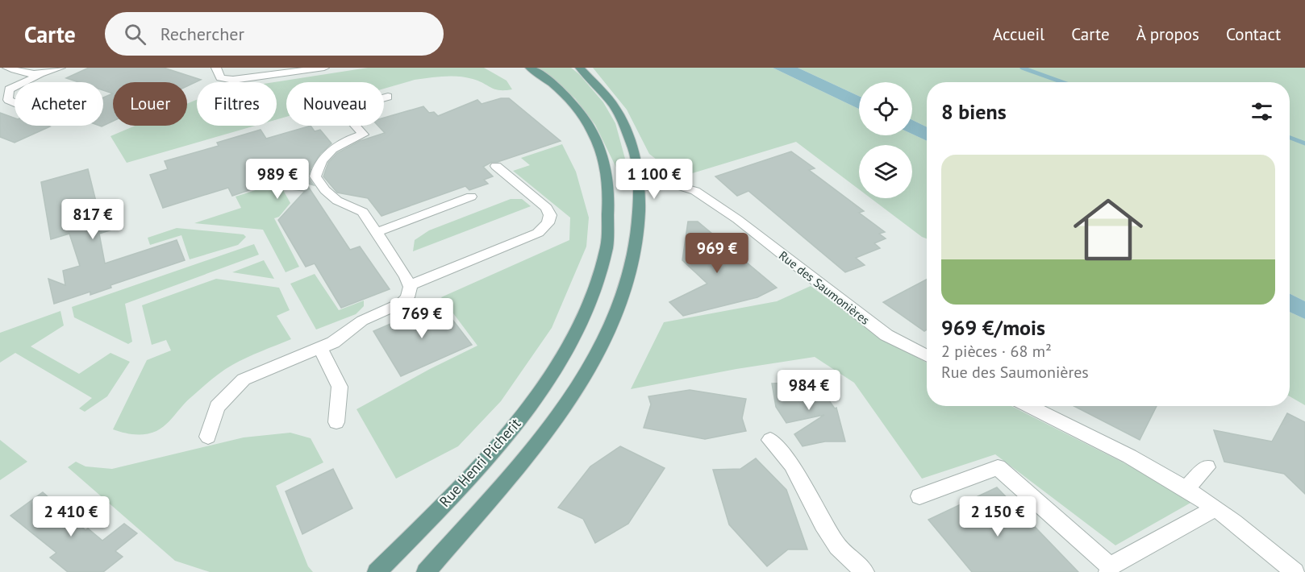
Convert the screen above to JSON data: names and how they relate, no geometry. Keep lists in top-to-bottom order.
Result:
{
  "streets": {
    "main road": ["Rue Henri Picherit"],
    "street": ["Rue des Saumonières"]
  },
  "page": {
    "header": "Carte",
    "search": "Rechercher",
    "nav": [
      "Accueil",
      "Carte",
      "À propos",
      "Contact"
    ],
    "chip": [
      "Acheter",
      "Louer",
      "Filtres",
      "Nouveau"
    ],
    "heading": "8 biens",
    "list": [
      {
        "name": "969 €/mois",
        "note": "2 pièces · 68 m² · Rue des Saumonières"
      }
    ],
    "price": [
      "989 €",
      "1 100 €",
      "817 €",
      "969 €",
      "769 €",
      "984 €",
      "2 410 €",
      "2 150 €"
    ]
  }
}
